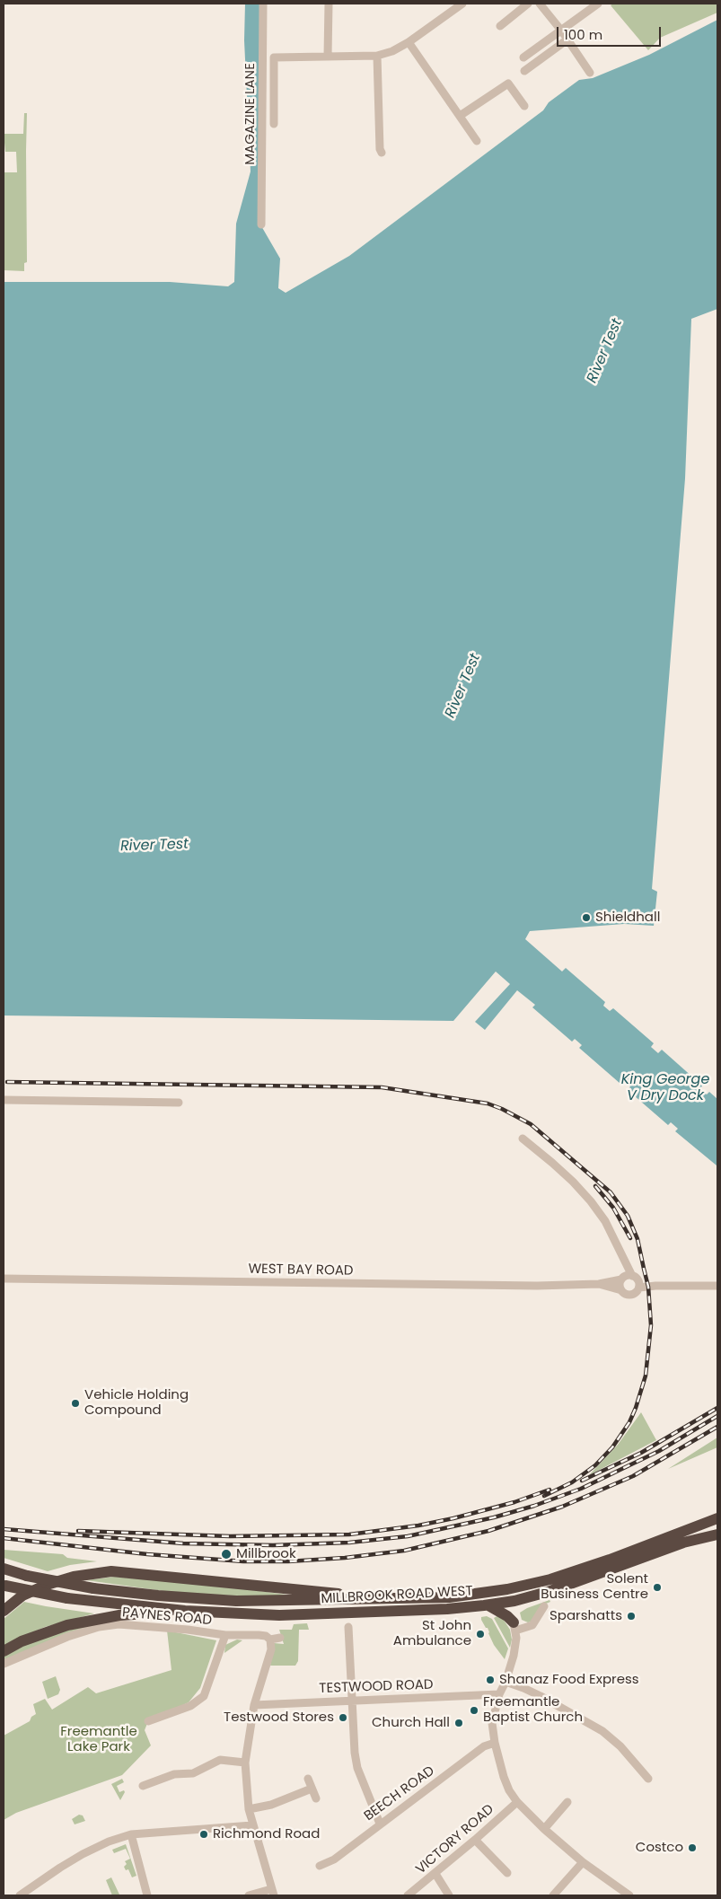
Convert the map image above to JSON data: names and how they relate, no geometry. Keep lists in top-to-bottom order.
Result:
{
  "streets": {
    "highway": ["MILLBROOK ROAD WEST"],
    "street": [
      "MAGAZINE LANE",
      "WEST BAY ROAD",
      "PAYNES ROAD",
      "TESTWOOD ROAD",
      "BEECH ROAD",
      "VICTORY ROAD"
    ]
  },
  "water": ["River Test", "King George V Dry Dock"],
  "parks": ["Freemantle Lake Park"],
  "places": [
    "Shieldhall",
    "Vehicle Holding Compound",
    "Millbrook",
    "Solent Business Centre",
    "Sparshatts",
    "St John Ambulance",
    "Shanaz Food Express",
    "Freemantle Baptist Church",
    "Testwood Stores",
    "Church Hall",
    "Richmond Road",
    "Costco"
  ],
  "scale_bar": "100 m"
}
